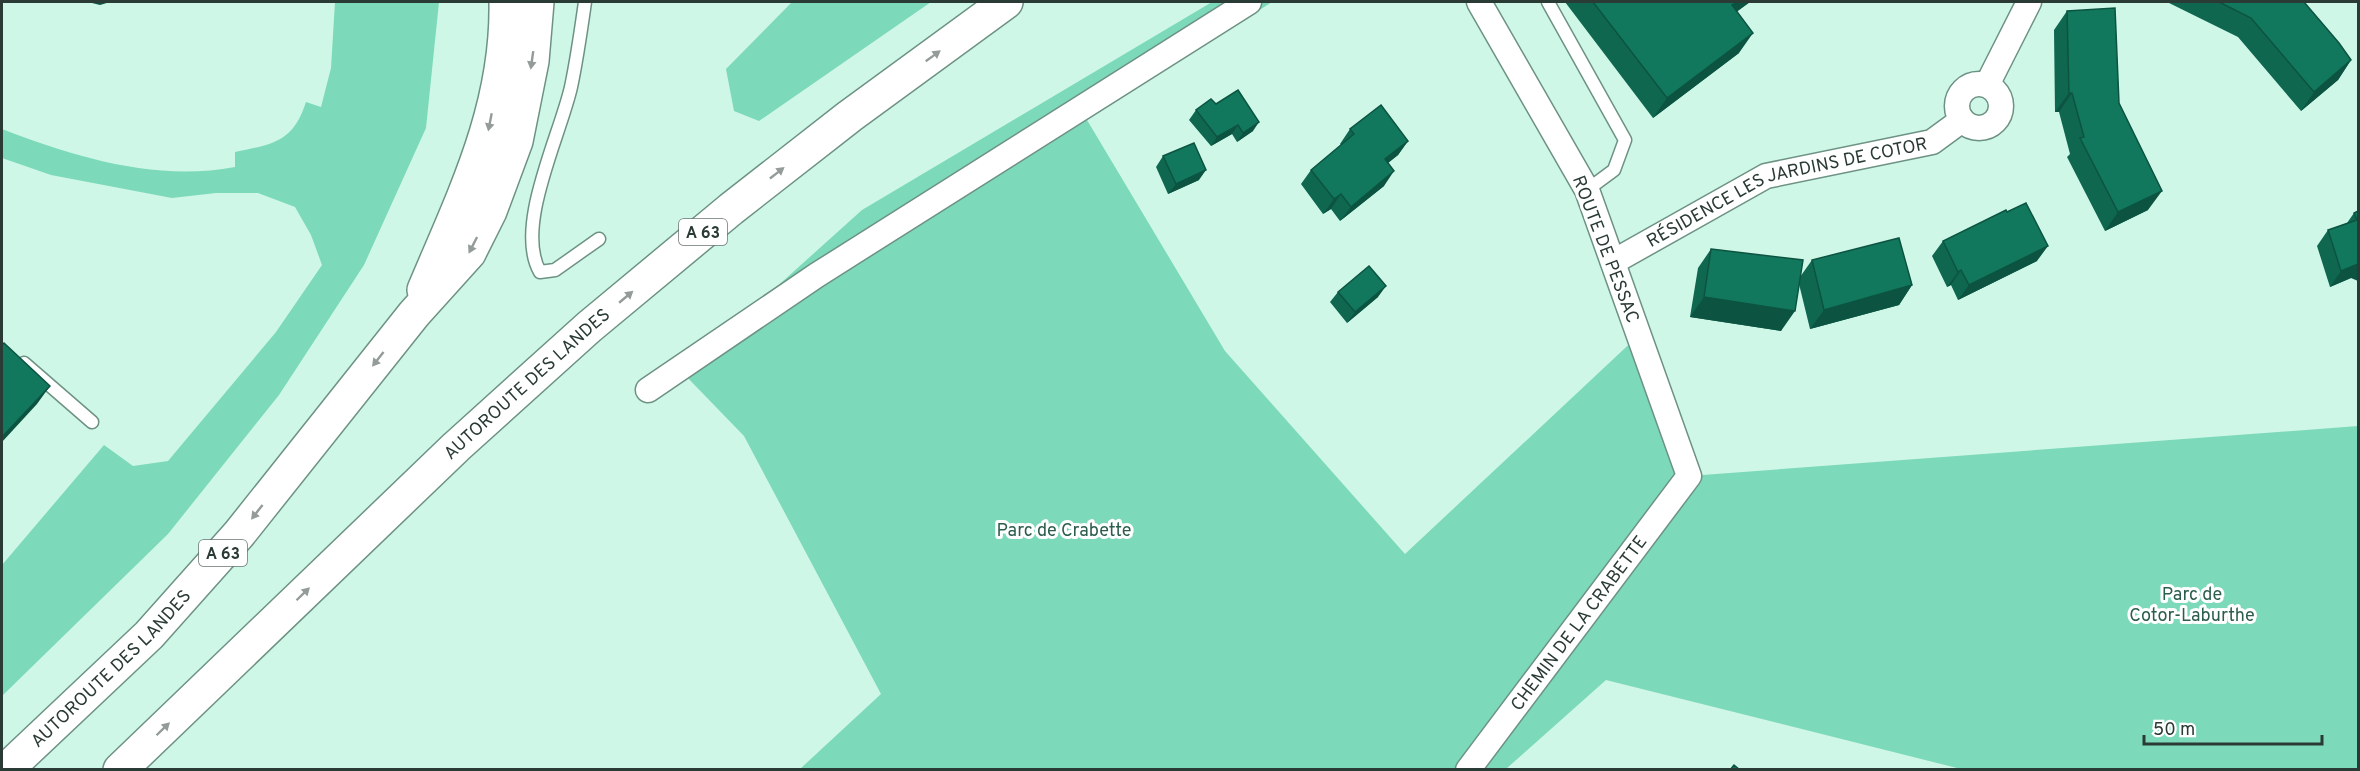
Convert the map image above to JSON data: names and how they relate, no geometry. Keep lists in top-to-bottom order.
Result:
{
  "streets": {
    "highway": ["A 63", "AUTOROUTE DES LANDES"],
    "street": ["RÉSIDENCE LES JARDINS DE COTOR", "ROUTE DE PESSAC", "CHEMIN DE LA CRABETTE"]
  },
  "crossings": [
    ["RÉSIDENCE LES JARDINS DE COTOR", "ROUTE DE PESSAC"],
    ["ROUTE DE PESSAC", "CHEMIN DE LA CRABETTE"]
  ],
  "parks": ["Parc de Crabette", "Parc de Cotor-Laburthe"],
  "scale_bar": "50 m"
}
